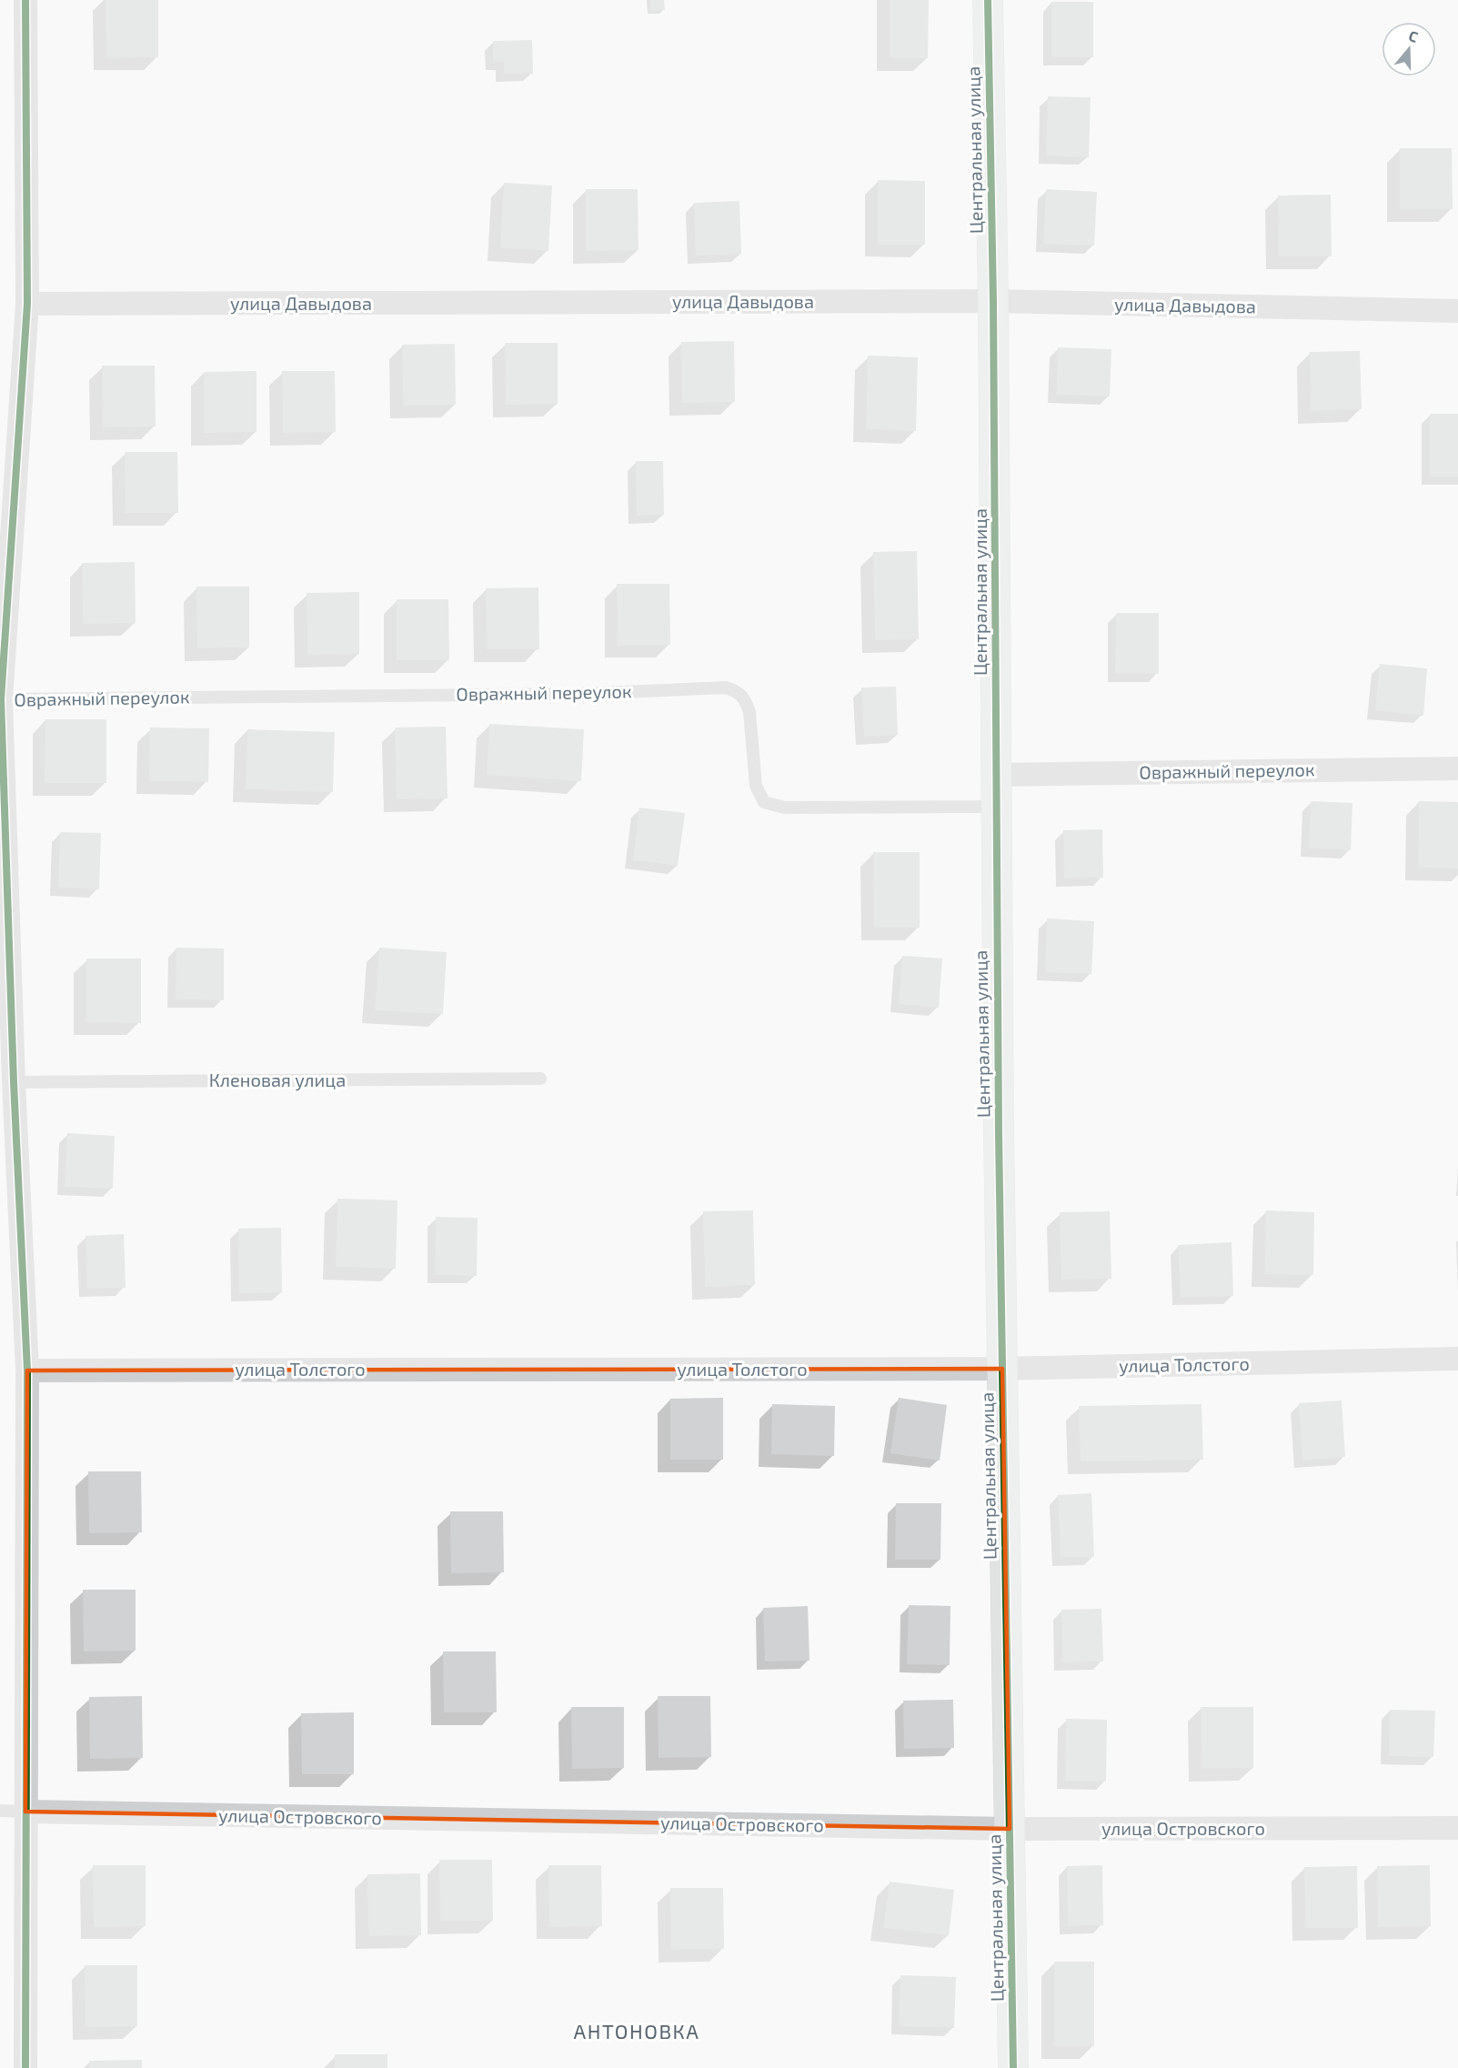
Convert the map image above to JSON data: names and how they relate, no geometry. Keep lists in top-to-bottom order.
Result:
{
  "streets": {
    "street": [
      "Центральная улица",
      "улица Давыдова",
      "Овражный переулок",
      "улица Толстого",
      "улица Островского"
    ],
    "lane": ["Кленовая улица"]
  },
  "crossings": [
    ["Центральная улица", "улица Давыдова"],
    ["Центральная улица", "Овражный переулок"],
    ["Центральная улица", "улица Толстого"],
    ["Центральная улица", "улица Островского"]
  ],
  "districts": ["АНТОНОВКА"],
  "north": "top"
}
